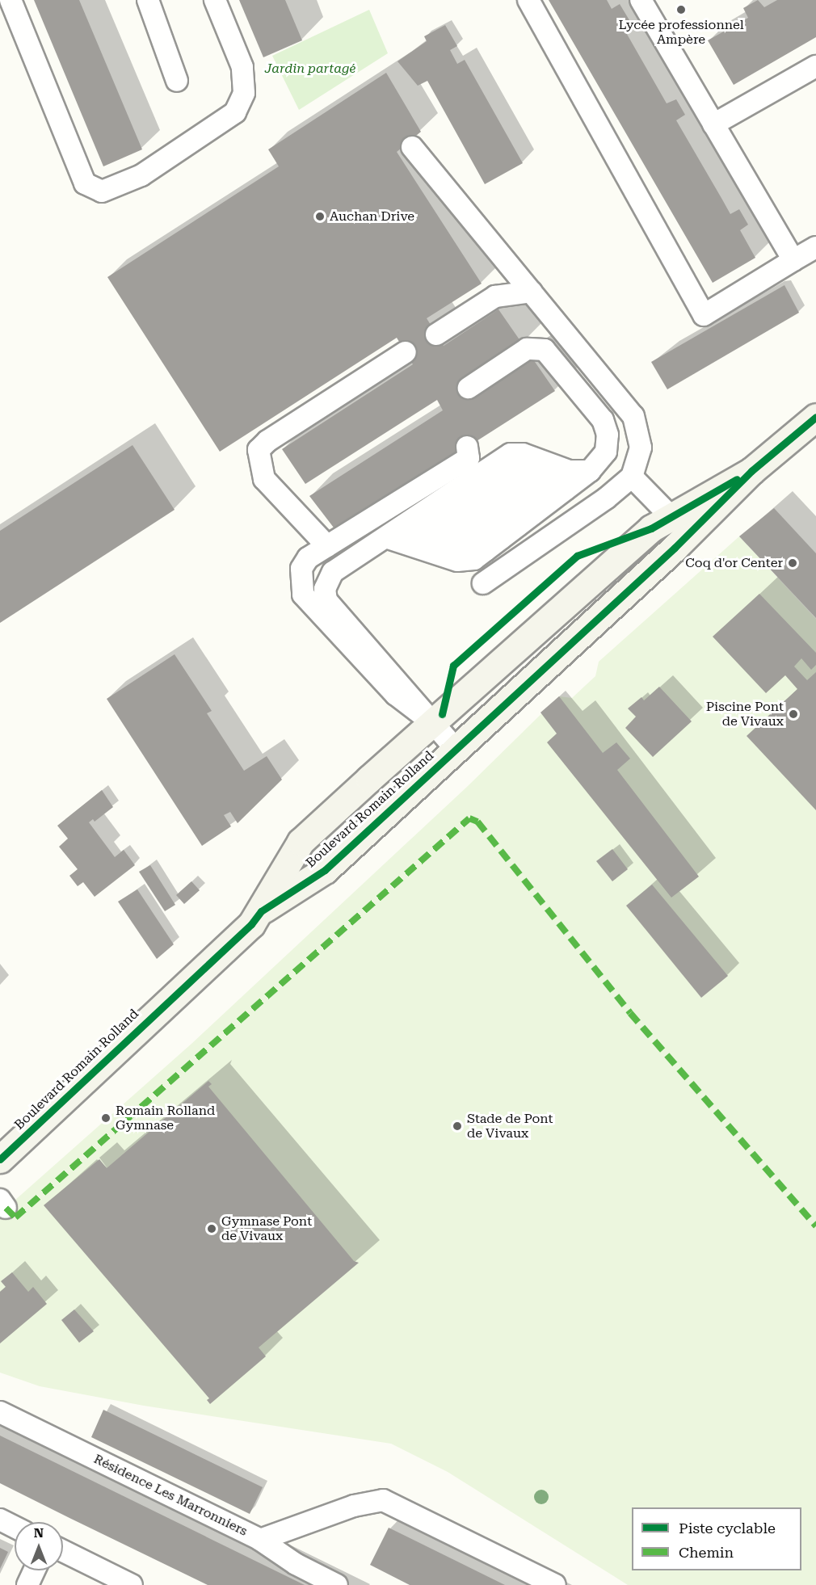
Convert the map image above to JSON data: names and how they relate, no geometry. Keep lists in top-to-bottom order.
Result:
{
  "streets": {
    "main road": ["Boulevard Romain Rolland"],
    "lane": ["Résidence Les Marronniers"]
  },
  "parks": ["Jardin partagé"],
  "places": [
    "Lycée professionnel Ampère",
    "Auchan Drive",
    "Coq d'or Center",
    "Piscine Pont de Vivaux",
    "Romain Rolland Gymnase",
    "Stade de Pont de Vivaux",
    "Gymnase Pont de Vivaux"
  ],
  "legend": ["Piste cyclable", "Chemin"],
  "north": "top"
}
